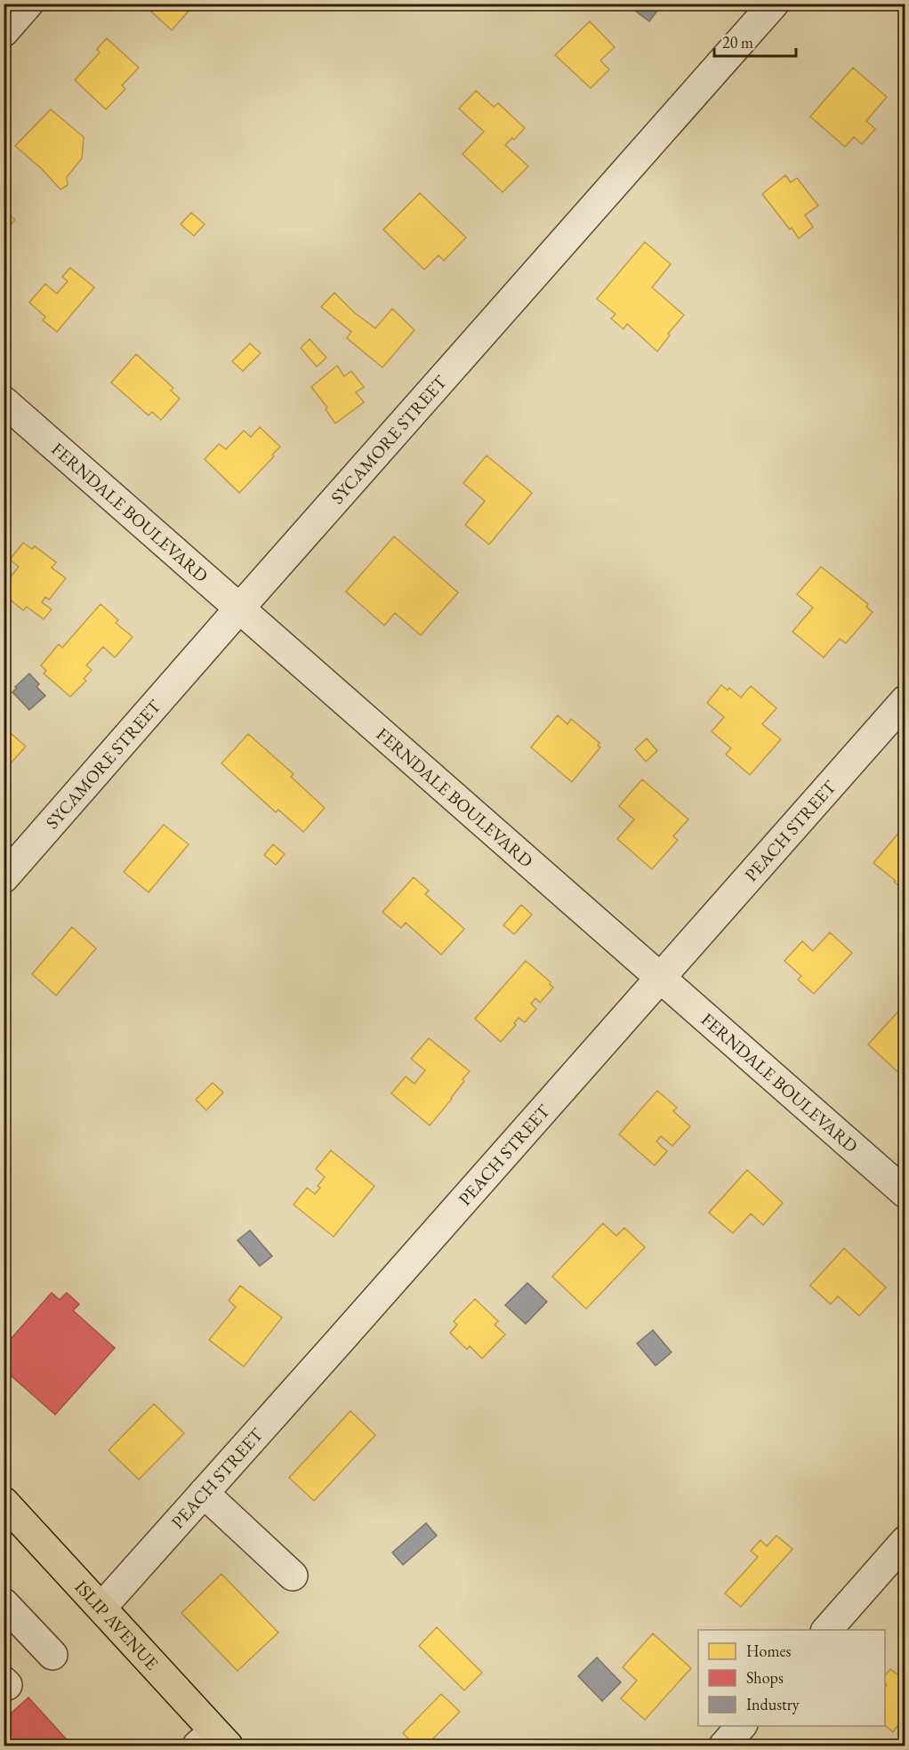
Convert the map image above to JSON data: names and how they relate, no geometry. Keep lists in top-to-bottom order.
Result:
{
  "streets": {
    "main road": ["ISLIP AVENUE"],
    "street": ["SYCAMORE STREET", "FERNDALE BOULEVARD", "PEACH STREET"]
  },
  "crossings": [
    ["SYCAMORE STREET", "FERNDALE BOULEVARD"],
    ["FERNDALE BOULEVARD", "PEACH STREET"],
    ["PEACH STREET", "ISLIP AVENUE"]
  ],
  "legend": ["Homes", "Shops", "Industry"],
  "scale_bar": "20 m"
}
